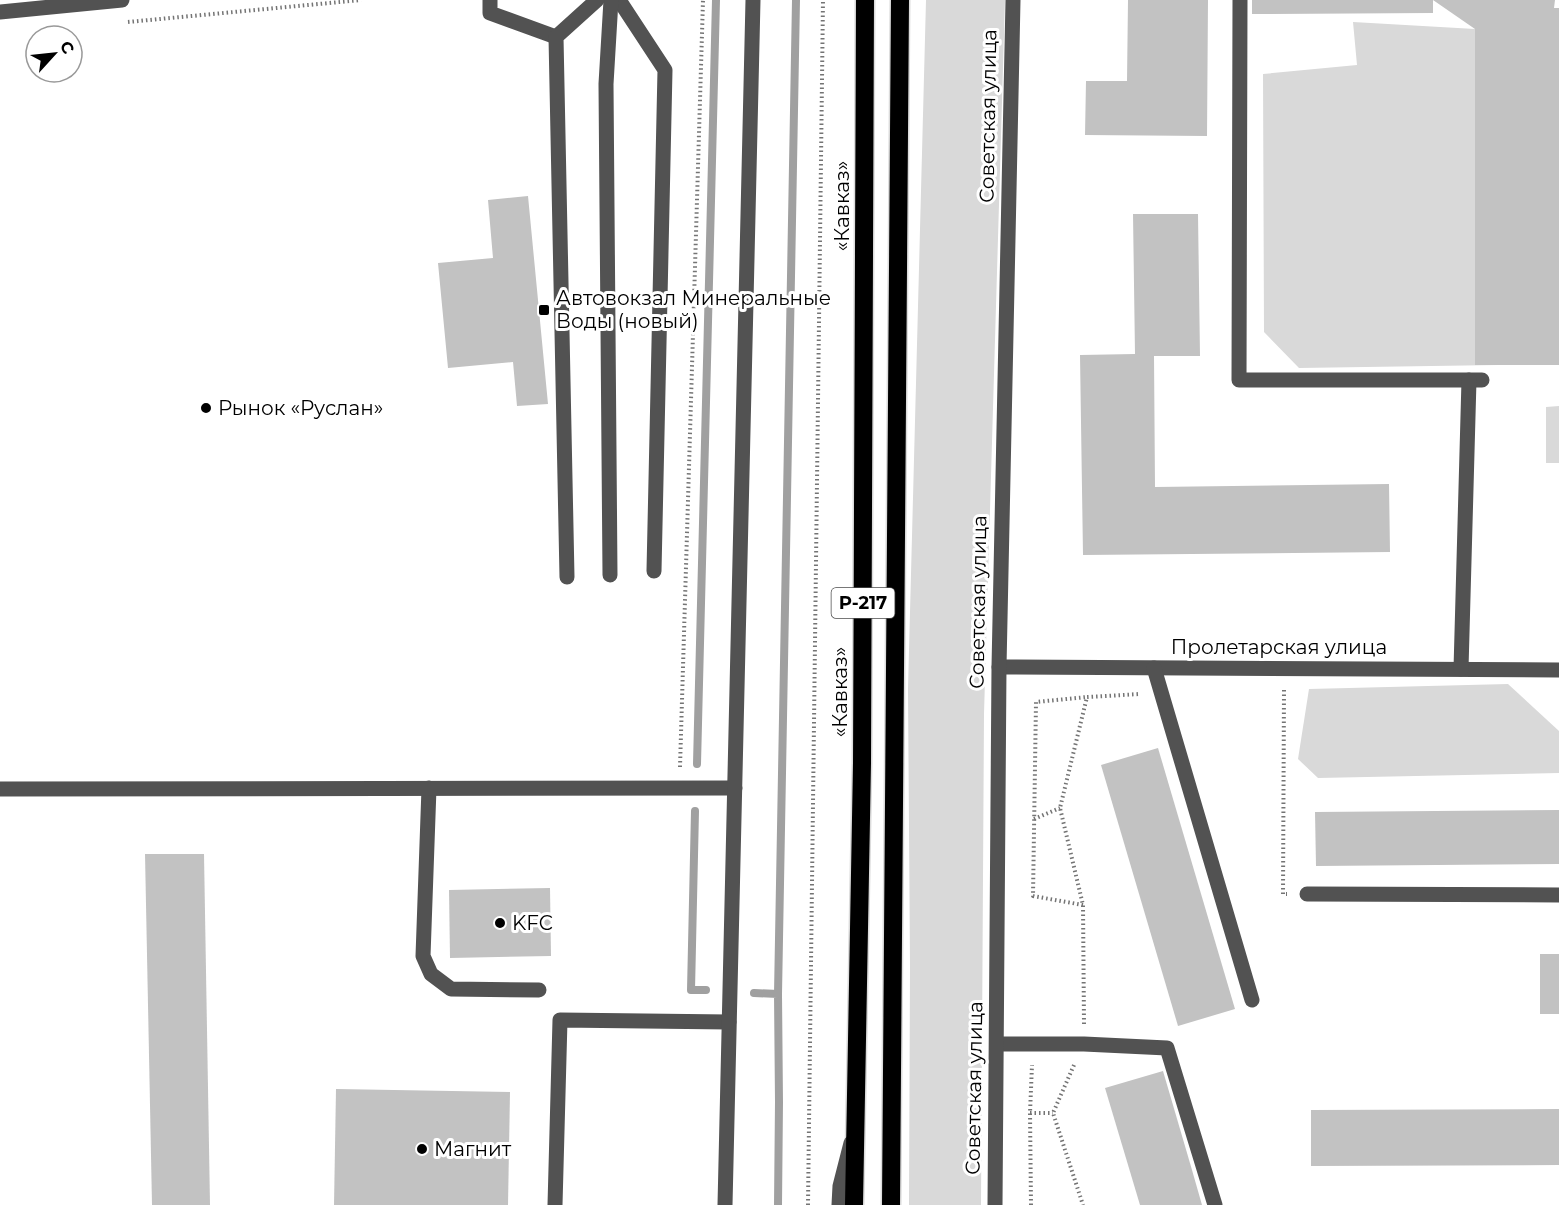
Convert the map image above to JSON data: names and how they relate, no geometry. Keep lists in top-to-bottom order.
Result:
{
  "streets": {
    "highway": ["«Кавказ»", "Р-217"],
    "street": ["Советская улица", "Пролетарская улица"]
  },
  "crossings": [
    ["Советская улица", "Пролетарская улица"]
  ],
  "places": {
    "transit": ["Автовокзал Минеральные Воды (новый)"],
    "other": ["Рынок «Руслан»", "KFC", "Магнит"]
  },
  "north": "top right"
}
